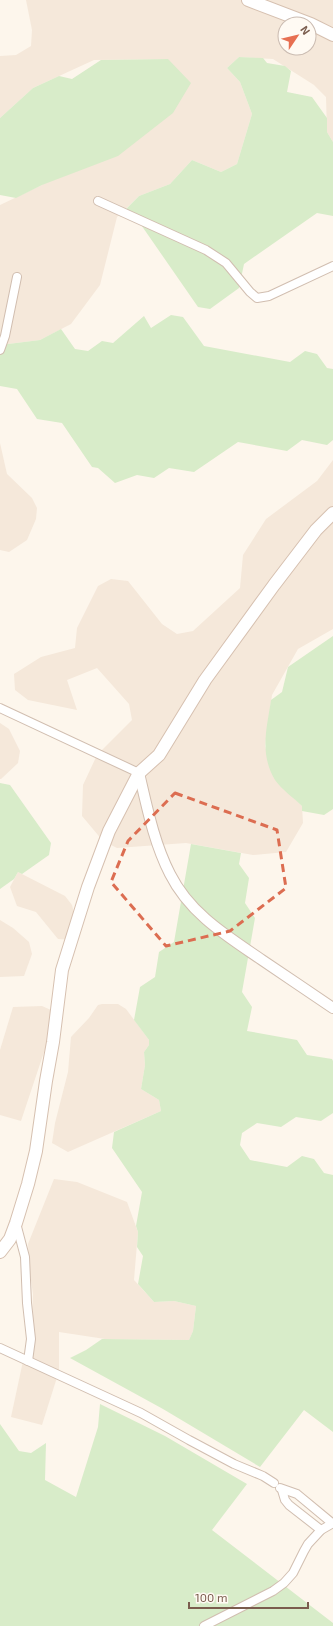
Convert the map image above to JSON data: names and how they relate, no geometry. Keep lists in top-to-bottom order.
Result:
{
  "scale_bar": "100 m",
  "north": "top right"
}
